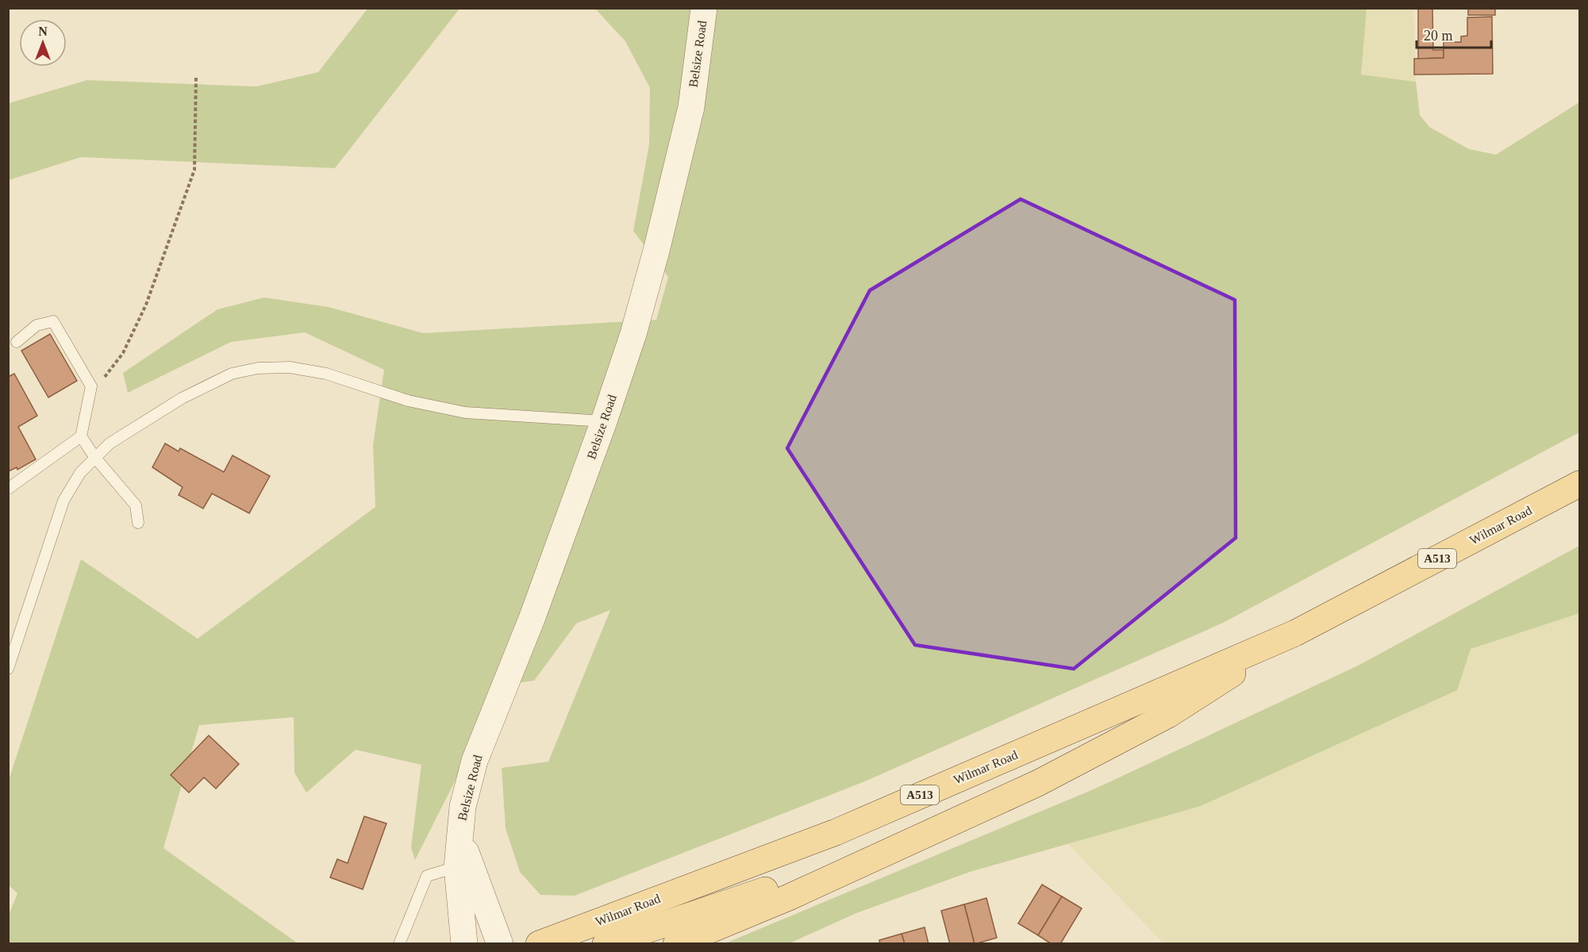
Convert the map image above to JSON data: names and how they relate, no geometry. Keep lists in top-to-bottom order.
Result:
{
  "streets": {
    "main road": ["Wilmar Road", "A513"],
    "street": ["Belsize Road"]
  },
  "crossings": [
    ["Wilmar Road", "A513"]
  ],
  "scale_bar": "20 m",
  "north": "top"
}
